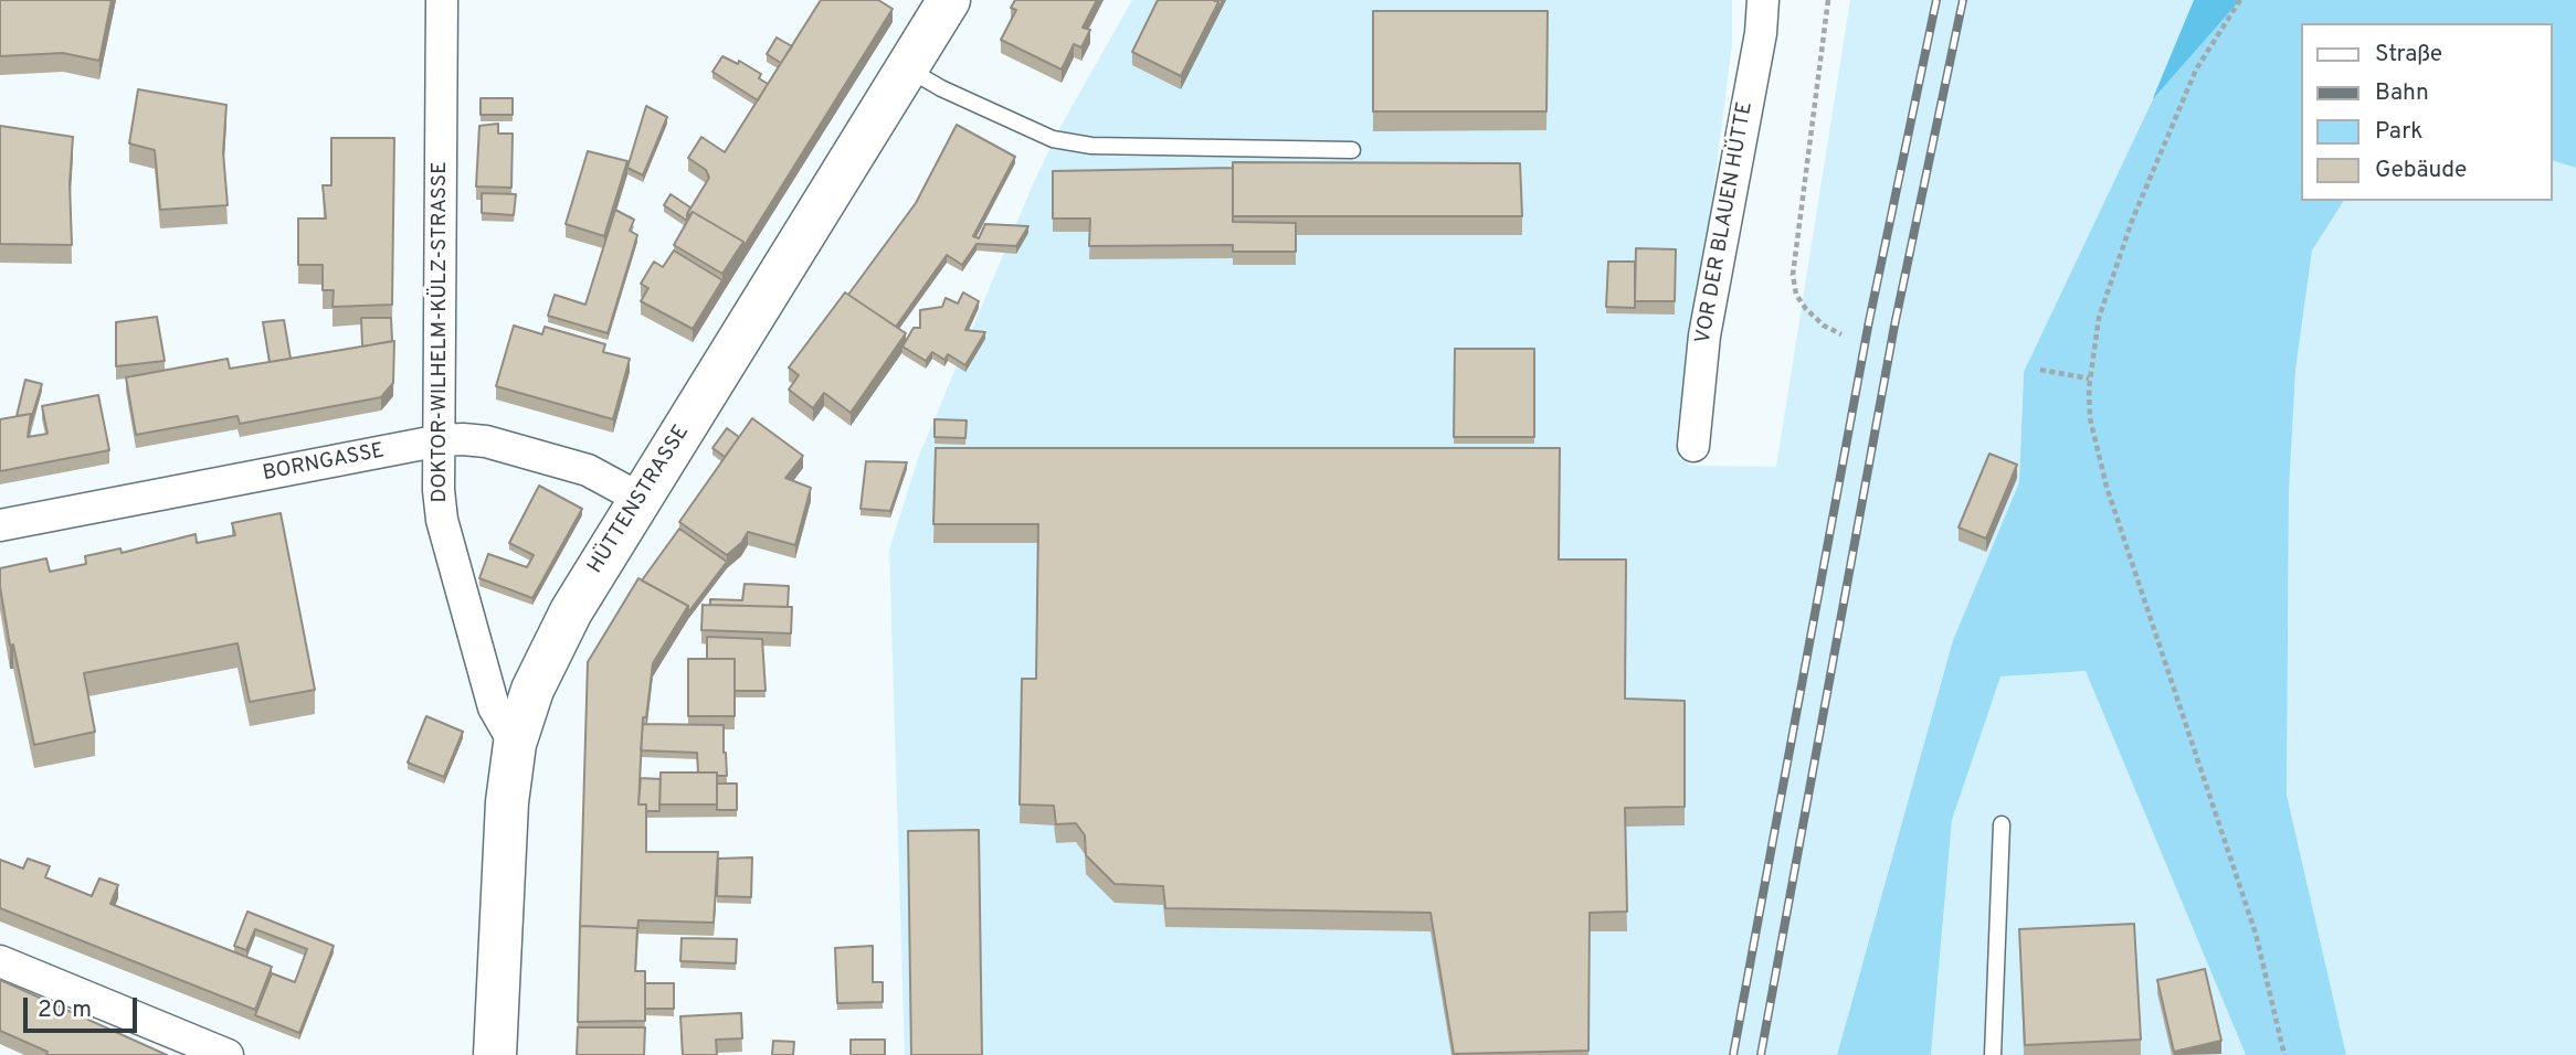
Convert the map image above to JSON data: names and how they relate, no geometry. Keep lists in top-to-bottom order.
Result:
{
  "streets": {
    "street": [
      "VOR DER BLAUEN HÜTTE",
      "DOKTOR-WILHELM-KÜLZ-STRASSE",
      "BORNGASSE",
      "HÜTTENSTRASSE"
    ]
  },
  "crossings": [
    ["DOKTOR-WILHELM-KÜLZ-STRASSE", "BORNGASSE"],
    ["DOKTOR-WILHELM-KÜLZ-STRASSE", "HÜTTENSTRASSE"],
    ["BORNGASSE", "HÜTTENSTRASSE"]
  ],
  "legend": [
    "Straße",
    "Bahn",
    "Park",
    "Gebäude"
  ],
  "scale_bar": "20 m"
}
